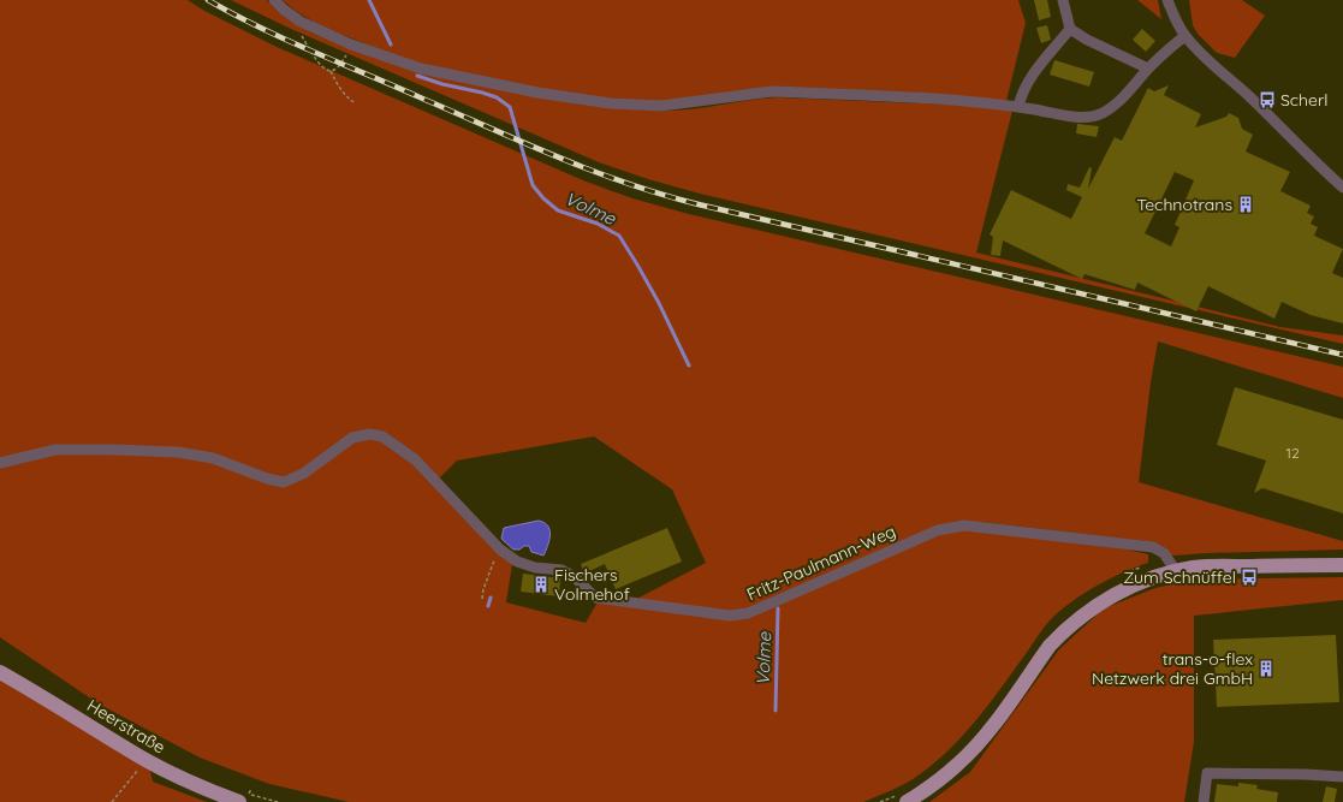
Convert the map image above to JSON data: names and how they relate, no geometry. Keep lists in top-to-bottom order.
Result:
{
  "streets": {
    "main road": ["Heerstraße"],
    "street": ["Fritz-Paulmann-Weg"]
  },
  "water": ["Volme"],
  "places": {
    "bus stop": ["Scherl", "Zum Schnüffel"],
    "building": ["Technotrans", "Fischers Volmehof", "trans-o-flex Netzwerk drei GmbH"]
  },
  "house_numbers": ["12"]
}
